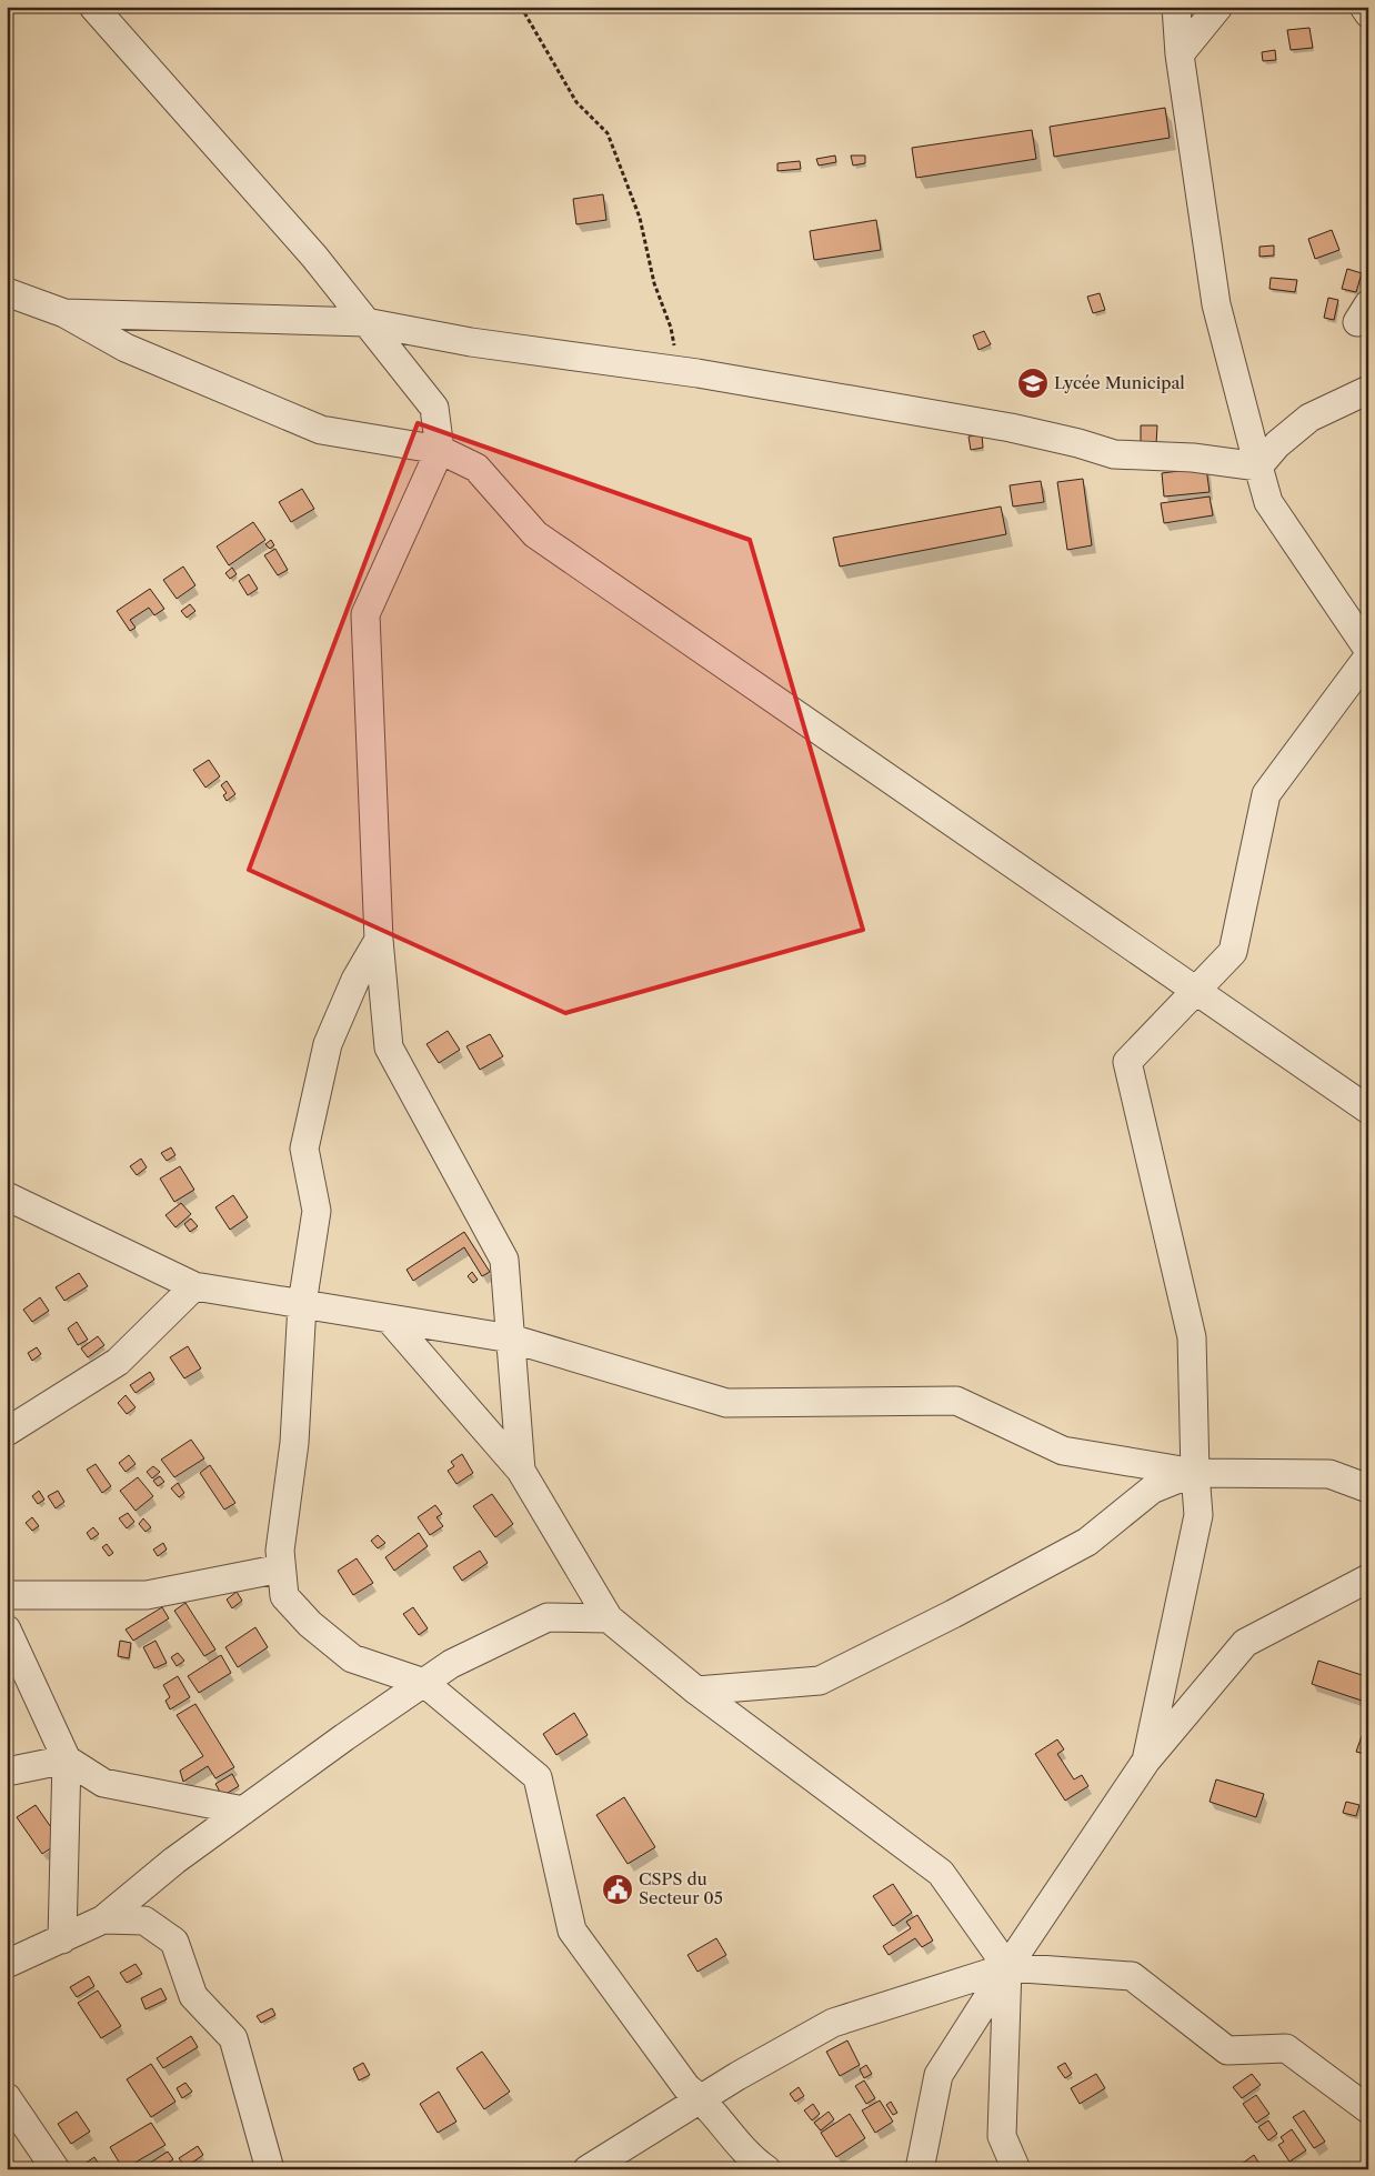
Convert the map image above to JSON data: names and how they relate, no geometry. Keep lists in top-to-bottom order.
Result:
{
  "places": {
    "school or university": ["Lycée Municipal"],
    "public building": ["CSPS du Secteur 05"]
  }
}
